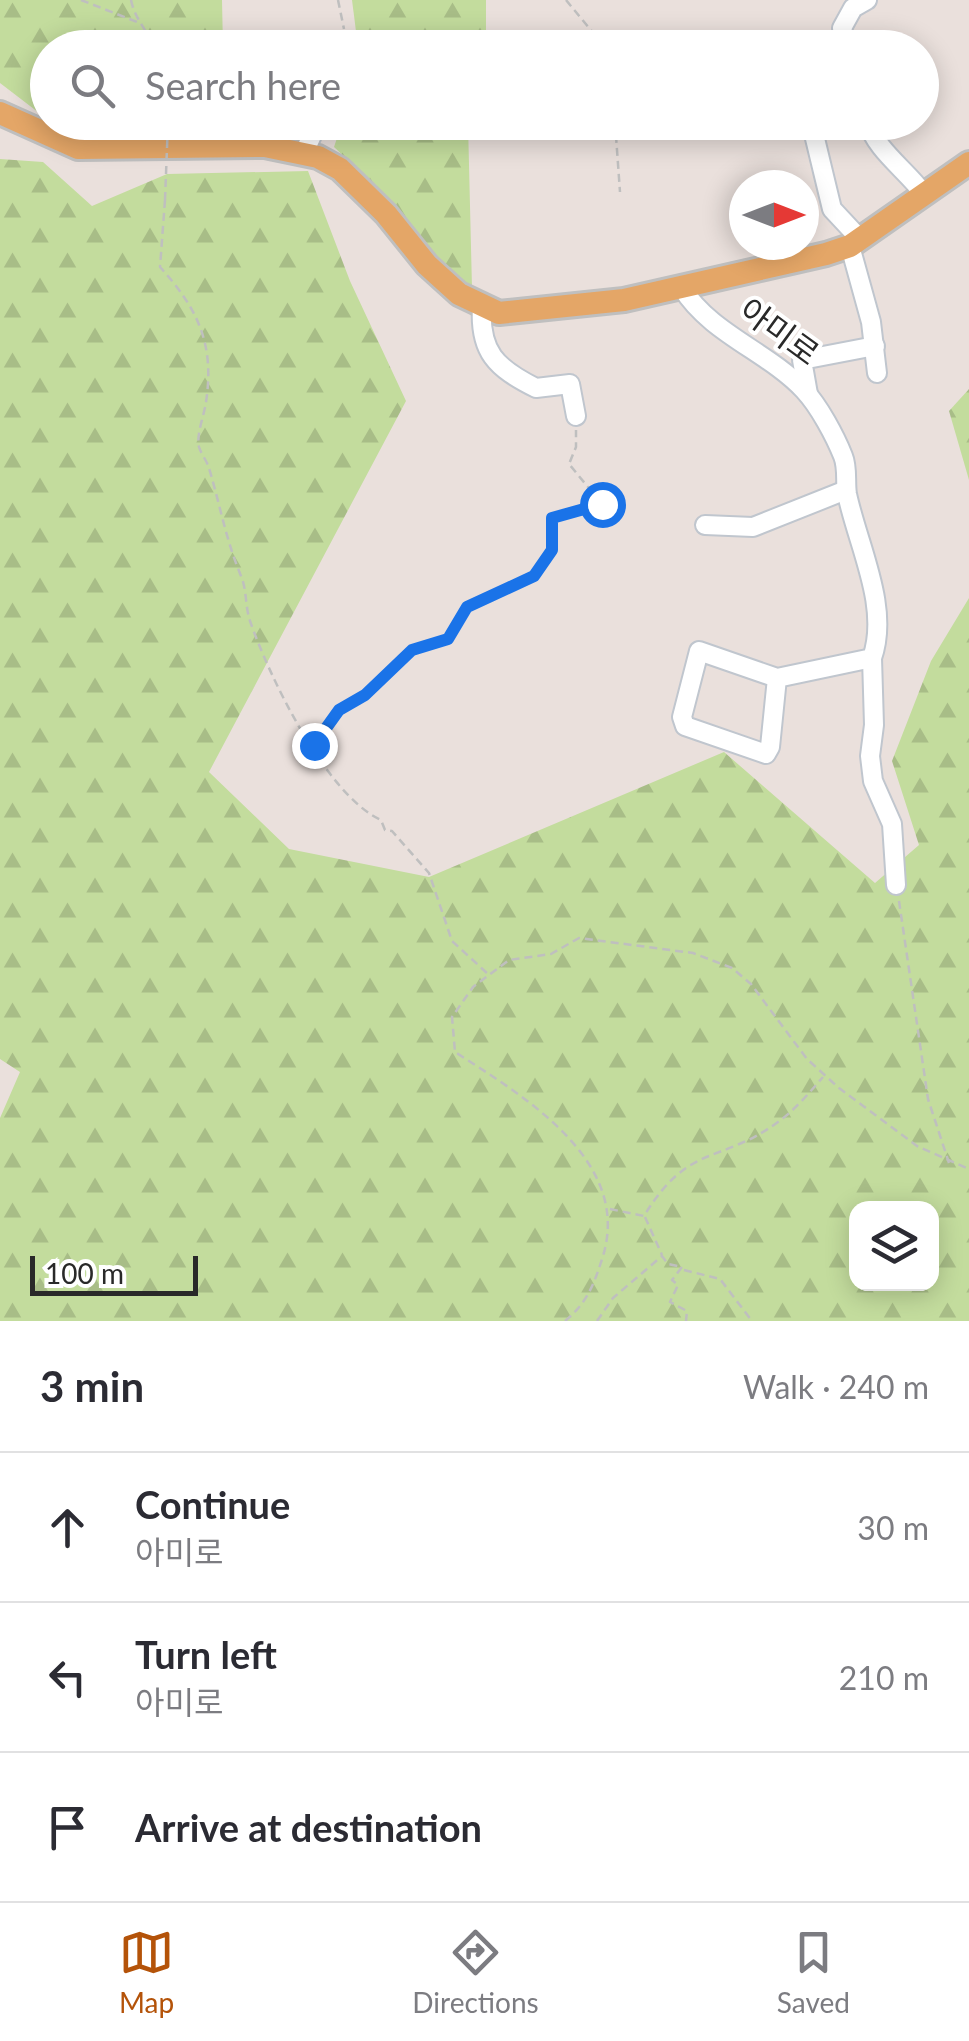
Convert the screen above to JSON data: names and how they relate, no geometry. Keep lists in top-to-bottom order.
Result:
{
  "streets": {
    "main road": ["아미로"]
  },
  "scale_bar": "100 m",
  "north": "right",
  "page": {
    "search": "Search here",
    "scale": "100 m",
    "heading": ["3 min", "Walk · 240 m"],
    "list": [
      ["Continue", "아미로", "30 m"],
      ["Turn left", "아미로", "210 m"],
      "Arrive at destination"
    ],
    "nav": ["Map", "Directions", "Saved"]
  }
}
